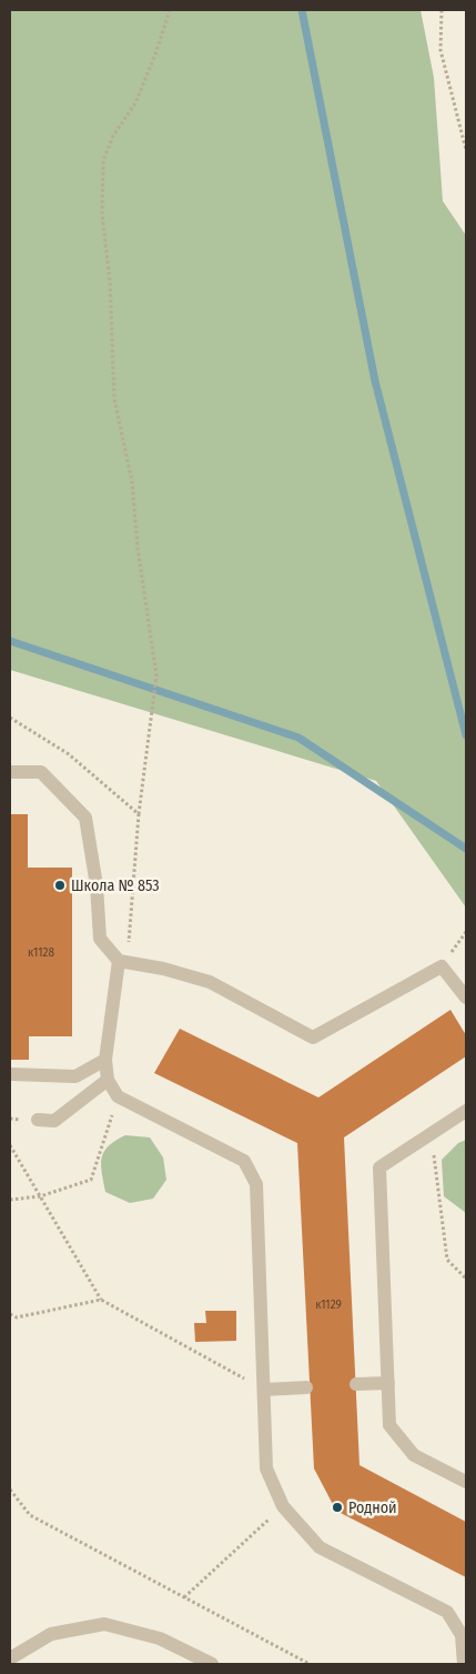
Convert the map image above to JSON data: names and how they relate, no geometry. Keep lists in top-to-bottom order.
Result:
{
  "places": ["Школа № 853", "Родной"],
  "house_numbers": ["к1128", "к1129"]
}
